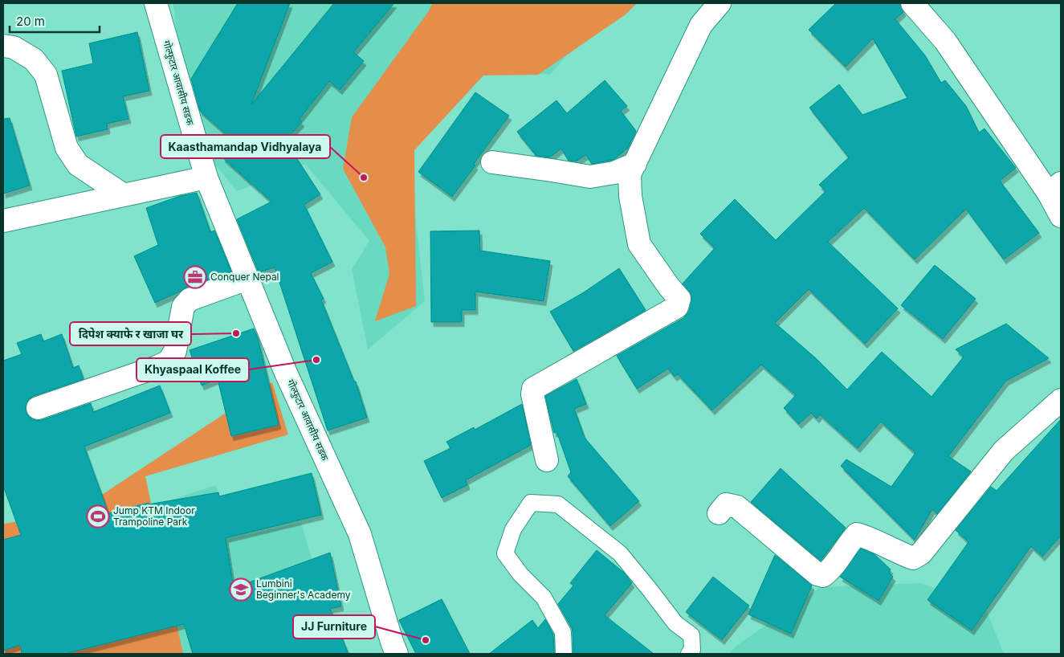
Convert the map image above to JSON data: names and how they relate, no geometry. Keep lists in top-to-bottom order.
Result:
{
  "streets": {
    "street": ["गोल्फुटार आवासीय सडक"]
  },
  "places": {
    "other": [
      "Kaasthamandap Vidhyalaya",
      "दिपेश क्याफे र खाजा घर",
      "Khyaspaal Koffee",
      "JJ Furniture"
    ],
    "office": ["Conquer Nepal"],
    "sports": ["Jump KTM Indoor Trampoline Park"],
    "school or university": ["Lumbini Beginner's Academy"]
  },
  "scale_bar": "20 m"
}
